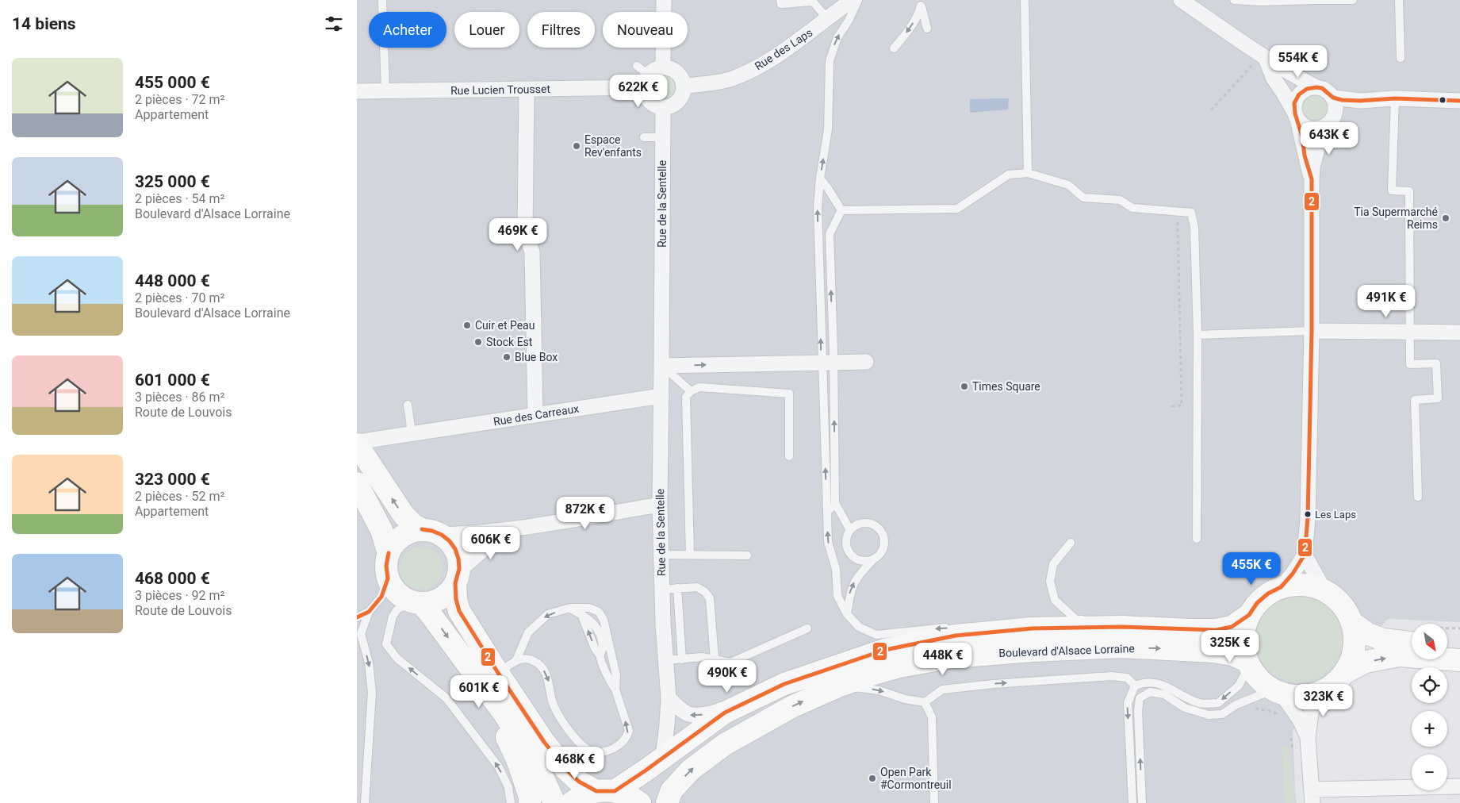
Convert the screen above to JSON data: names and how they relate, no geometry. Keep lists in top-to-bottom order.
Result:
{
  "streets": {
    "main road": ["Boulevard d'Alsace Lorraine"],
    "street": [
      "Rue des Laps",
      "Rue Lucien Trousset",
      "Rue de la Sentelle",
      "Rue des Carreaux"
    ]
  },
  "crossings": [
    ["Rue des Laps", "Rue Lucien Trousset"],
    ["Rue des Laps", "Rue de la Sentelle"],
    ["Rue Lucien Trousset", "Rue de la Sentelle"],
    ["Rue de la Sentelle", "Rue des Carreaux"],
    ["Rue de la Sentelle", "Boulevard d'Alsace Lorraine"]
  ],
  "places": [
    "Espace Rev'enfants",
    "Tia Supermarché Reims",
    "Cuir et Peau",
    "Stock Est",
    "Blue Box",
    "Times Square",
    "Les Laps",
    "Open Park #Cormontreuil"
  ],
  "lines": ["transit line 2"],
  "north": "bottom right",
  "page": {
    "heading": "14 biens",
    "chip": [
      "Acheter",
      "Louer",
      "Filtres",
      "Nouveau"
    ],
    "price": [
      "554K €",
      "622K €",
      "643K €",
      "469K €",
      "491K €",
      "872K €",
      "606K €",
      "455K €",
      "325K €",
      "448K €",
      "490K €",
      "601K €",
      "323K €",
      "468K €"
    ],
    "list": [
      {
        "name": "455 000 €",
        "note": "2 pièces · 72 m² · Appartement"
      },
      {
        "name": "325 000 €",
        "note": "2 pièces · 54 m² · Boulevard d'Alsace Lorraine"
      },
      {
        "name": "448 000 €",
        "note": "2 pièces · 70 m² · Boulevard d'Alsace Lorraine"
      },
      {
        "name": "601 000 €",
        "note": "3 pièces · 86 m² · Route de Louvois"
      },
      {
        "name": "323 000 €",
        "note": "2 pièces · 52 m² · Appartement"
      },
      {
        "name": "468 000 €",
        "note": "3 pièces · 92 m² · Route de Louvois"
      }
    ],
    "map_buttons": ["+", "−"]
  }
}
